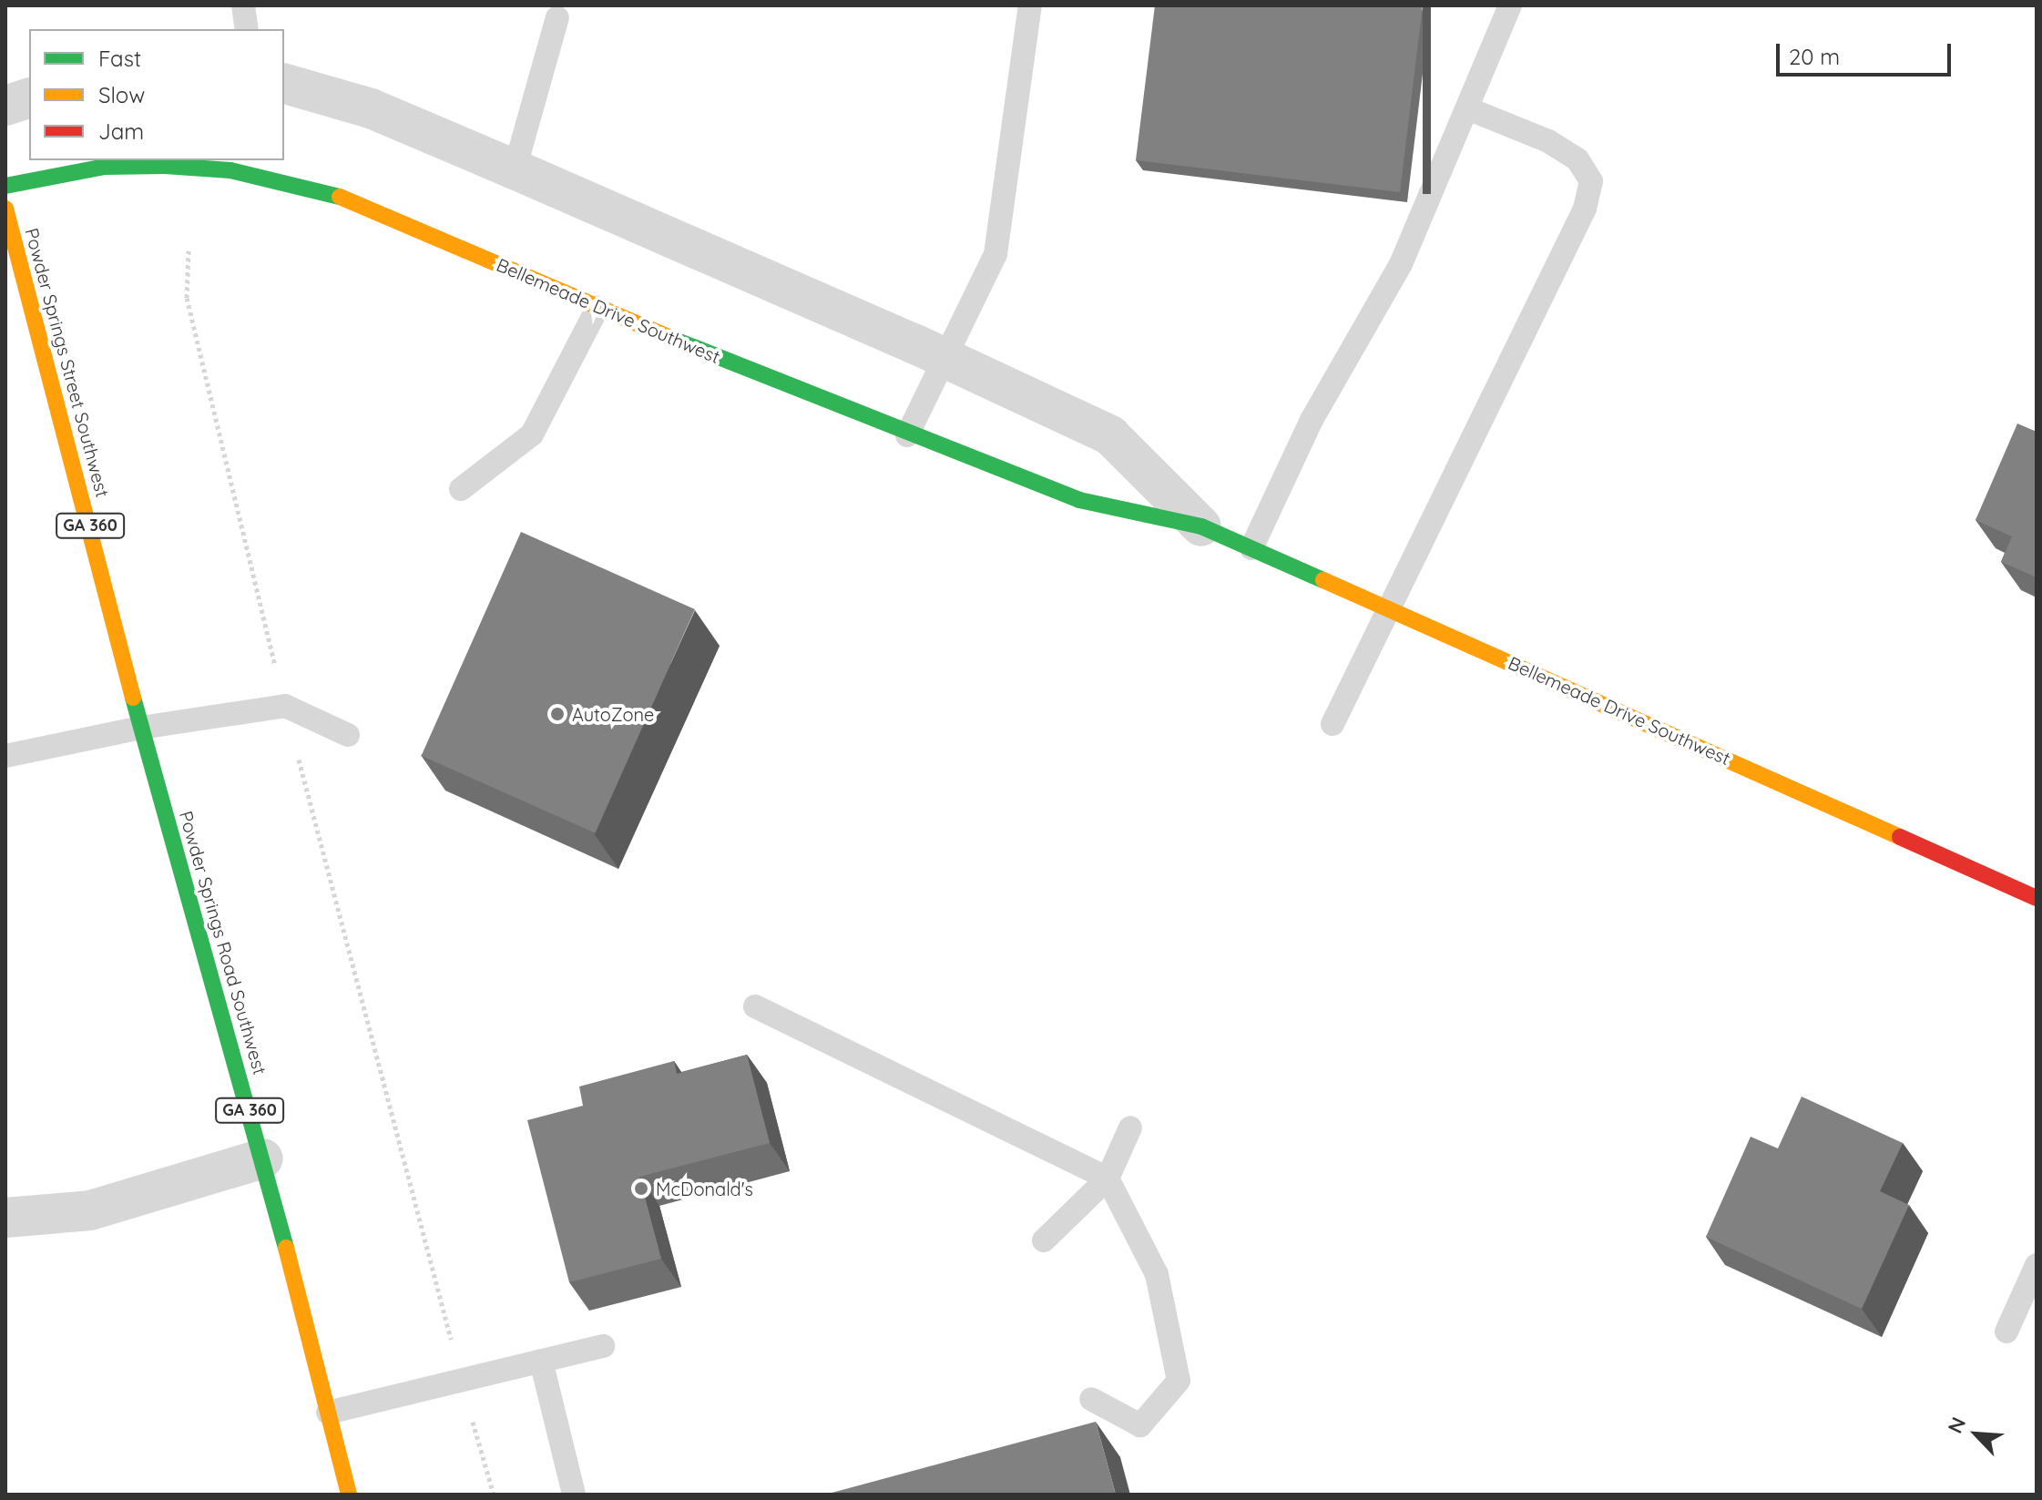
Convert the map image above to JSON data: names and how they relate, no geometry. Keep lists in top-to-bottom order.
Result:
{
  "streets": {
    "street": [
      "Bellemeade Drive Southwest",
      "Powder Springs Street Southwest",
      "GA 360",
      "Powder Springs Road Southwest"
    ]
  },
  "crossings": [
    ["Powder Springs Street Southwest", "Powder Springs Road Southwest"]
  ],
  "places": ["AutoZone", "McDonald's"],
  "legend": ["Fast", "Slow", "Jam"],
  "scale_bar": "20 m",
  "north": "top left"
}
